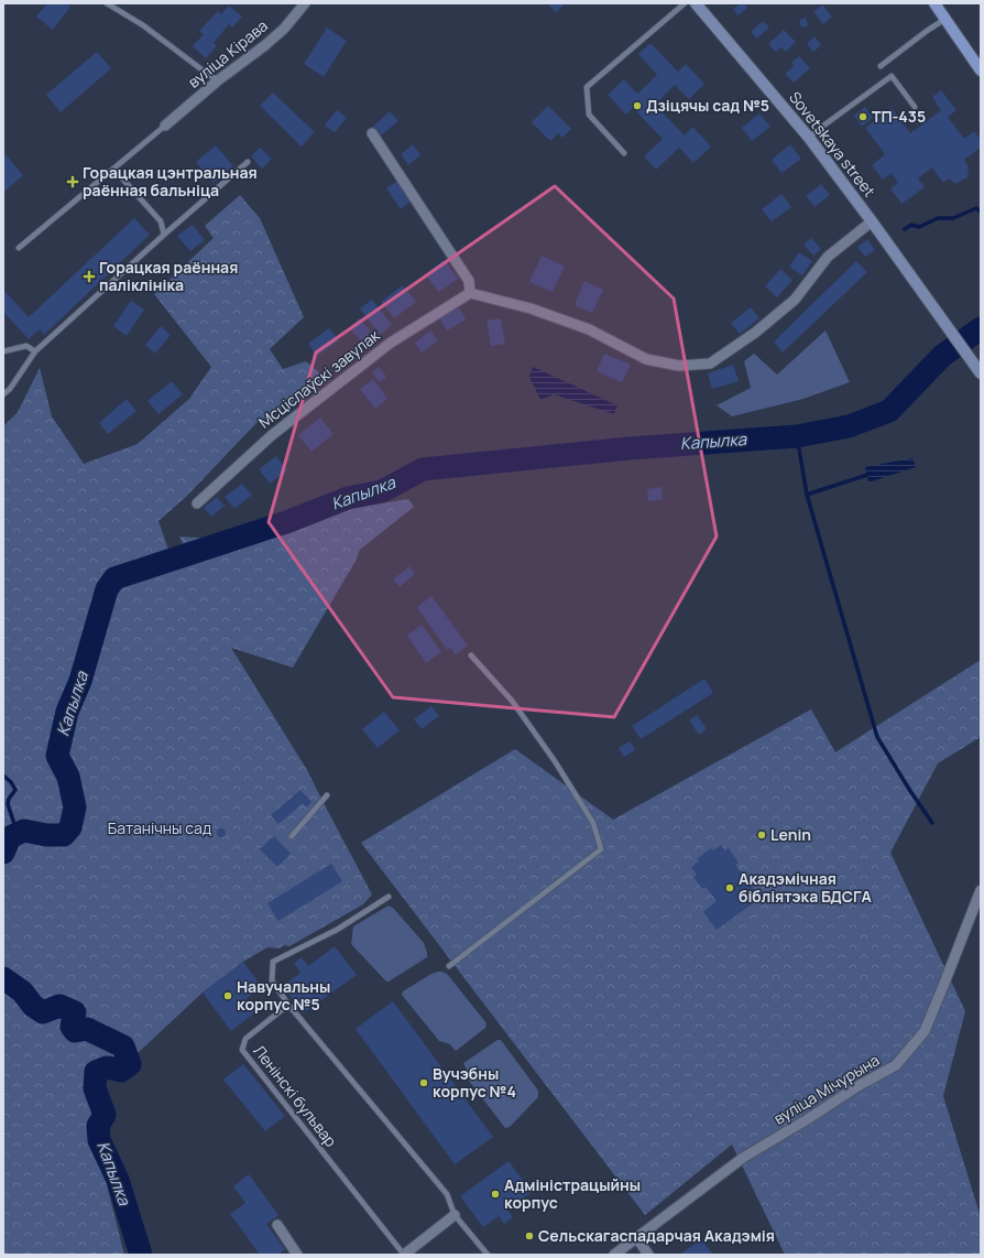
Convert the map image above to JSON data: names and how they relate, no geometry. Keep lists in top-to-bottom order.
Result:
{
  "streets": {
    "main road": ["Sovetskaya street"],
    "street": ["вуліца Кірава", "Мсціслаўскі завулак", "вуліца Мічурына"],
    "lane": ["Ленінскі бульвар"]
  },
  "water": ["Капылка"],
  "parks": ["Батанічны сад"],
  "places": {
    "other": [
      "Дзіцячы сад №5",
      "ТП-435",
      "Lenin",
      "Акадэмічная бібліятэка БДСГА",
      "Навучальны корпус №5",
      "Вучэбны корпус №4",
      "Адміністрацыйны корпус",
      "Сельскагаспадарчая Акадэмія"
    ],
    "health": ["Горацкая цэнтральная раённая бальніца", "Горацкая раённая паліклініка"]
  }
}
